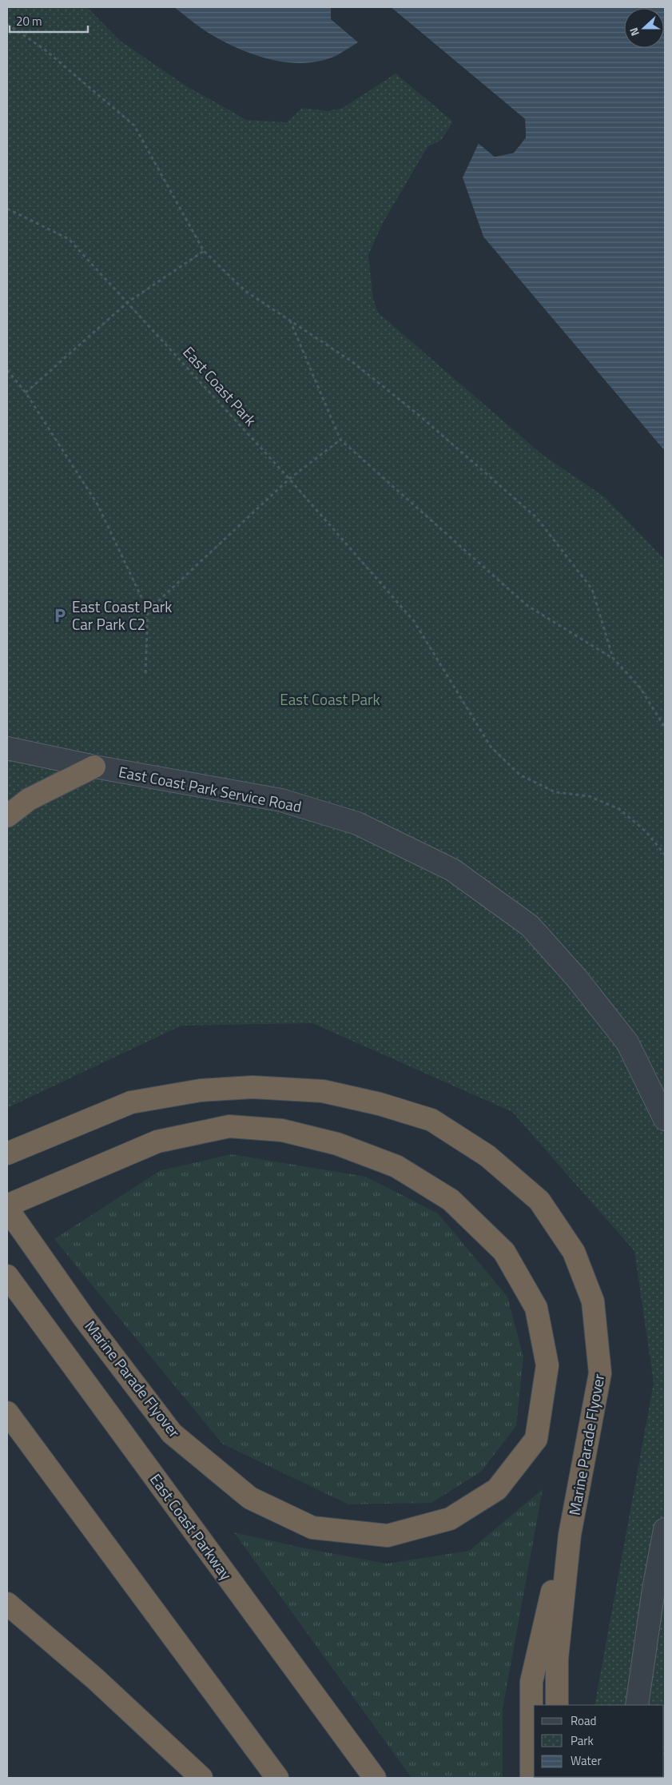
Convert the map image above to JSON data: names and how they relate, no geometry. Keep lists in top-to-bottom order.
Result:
{
  "streets": {
    "highway": ["Marine Parade Flyover", "East Coast Parkway"],
    "street": ["East Coast Park Service Road"],
    "path": ["East Coast Park"]
  },
  "parks": ["East Coast Park"],
  "places": {
    "parking": ["East Coast Park Car Park C2"]
  },
  "legend": ["Road", "Park", "Water"],
  "scale_bar": "20 m",
  "north": "left"
}
